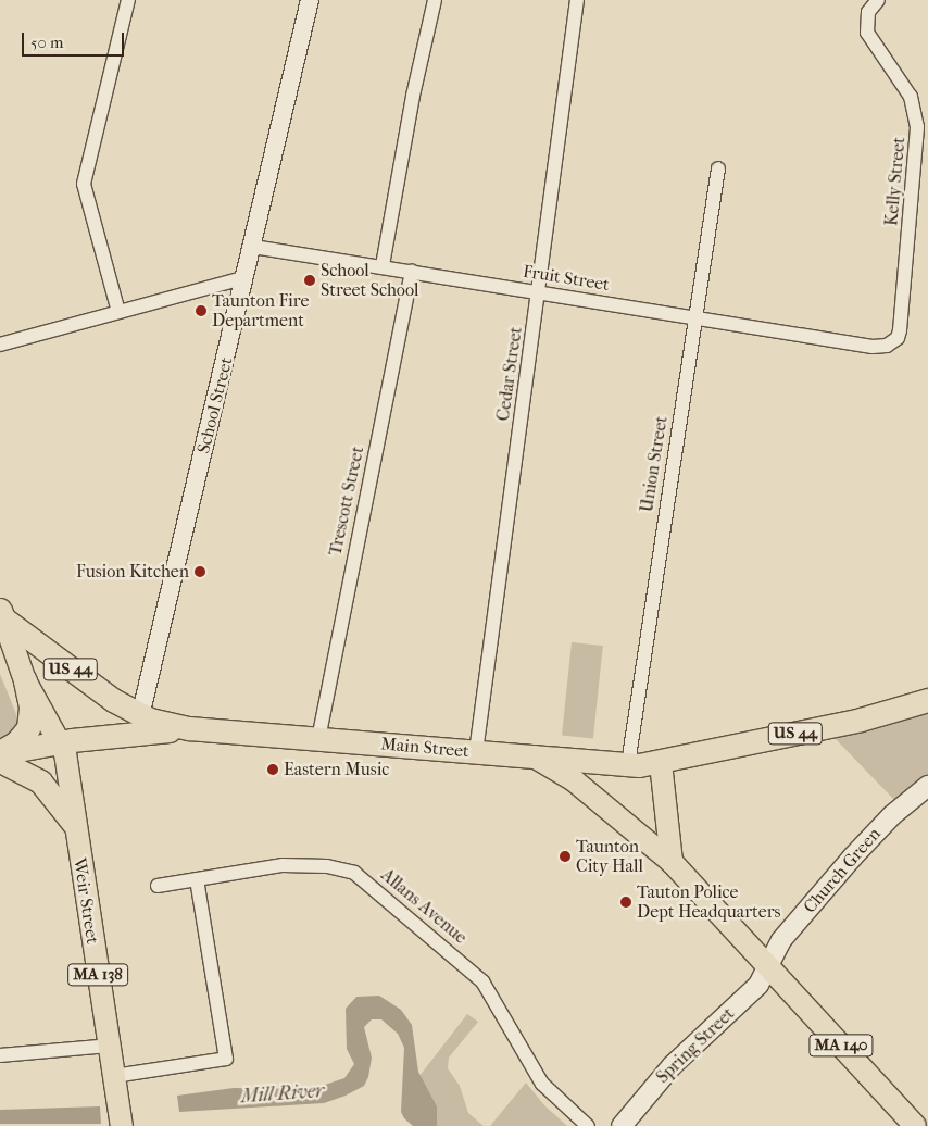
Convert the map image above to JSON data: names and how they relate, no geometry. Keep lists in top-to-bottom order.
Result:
{
  "streets": {
    "highway": ["US 44", "Main Street", "MA 138"],
    "main road": [
      "Church Green",
      "Weir Street",
      "Spring Street",
      "MA 140"
    ],
    "street": [
      "Kelly Street",
      "Fruit Street",
      "Cedar Street",
      "School Street",
      "Union Street",
      "Trescott Street",
      "Allans Avenue"
    ]
  },
  "crossings": [
    ["Kelly Street", "Fruit Street"],
    ["Fruit Street", "Cedar Street"],
    ["Fruit Street", "School Street"],
    ["Fruit Street", "Union Street"],
    ["Fruit Street", "Trescott Street"],
    ["Cedar Street", "Main Street"],
    ["School Street", "Main Street"],
    ["Union Street", "Main Street"],
    ["Trescott Street", "Main Street"],
    ["US 44", "Main Street"],
    ["US 44", "Weir Street"],
    ["US 44", "MA 138"],
    ["Main Street", "Weir Street"],
    ["Main Street", "MA 138"],
    ["Main Street", "MA 140"],
    ["Church Green", "Spring Street"],
    ["Church Green", "MA 140"],
    ["Weir Street", "MA 138"],
    ["Spring Street", "MA 140"]
  ],
  "water": ["Mill River"],
  "places": [
    "School Street School",
    "Taunton Fire Department",
    "Fusion Kitchen",
    "Eastern Music",
    "Taunton City Hall",
    "Tauton Police Dept Headquarters"
  ],
  "scale_bar": "50 m"
}
